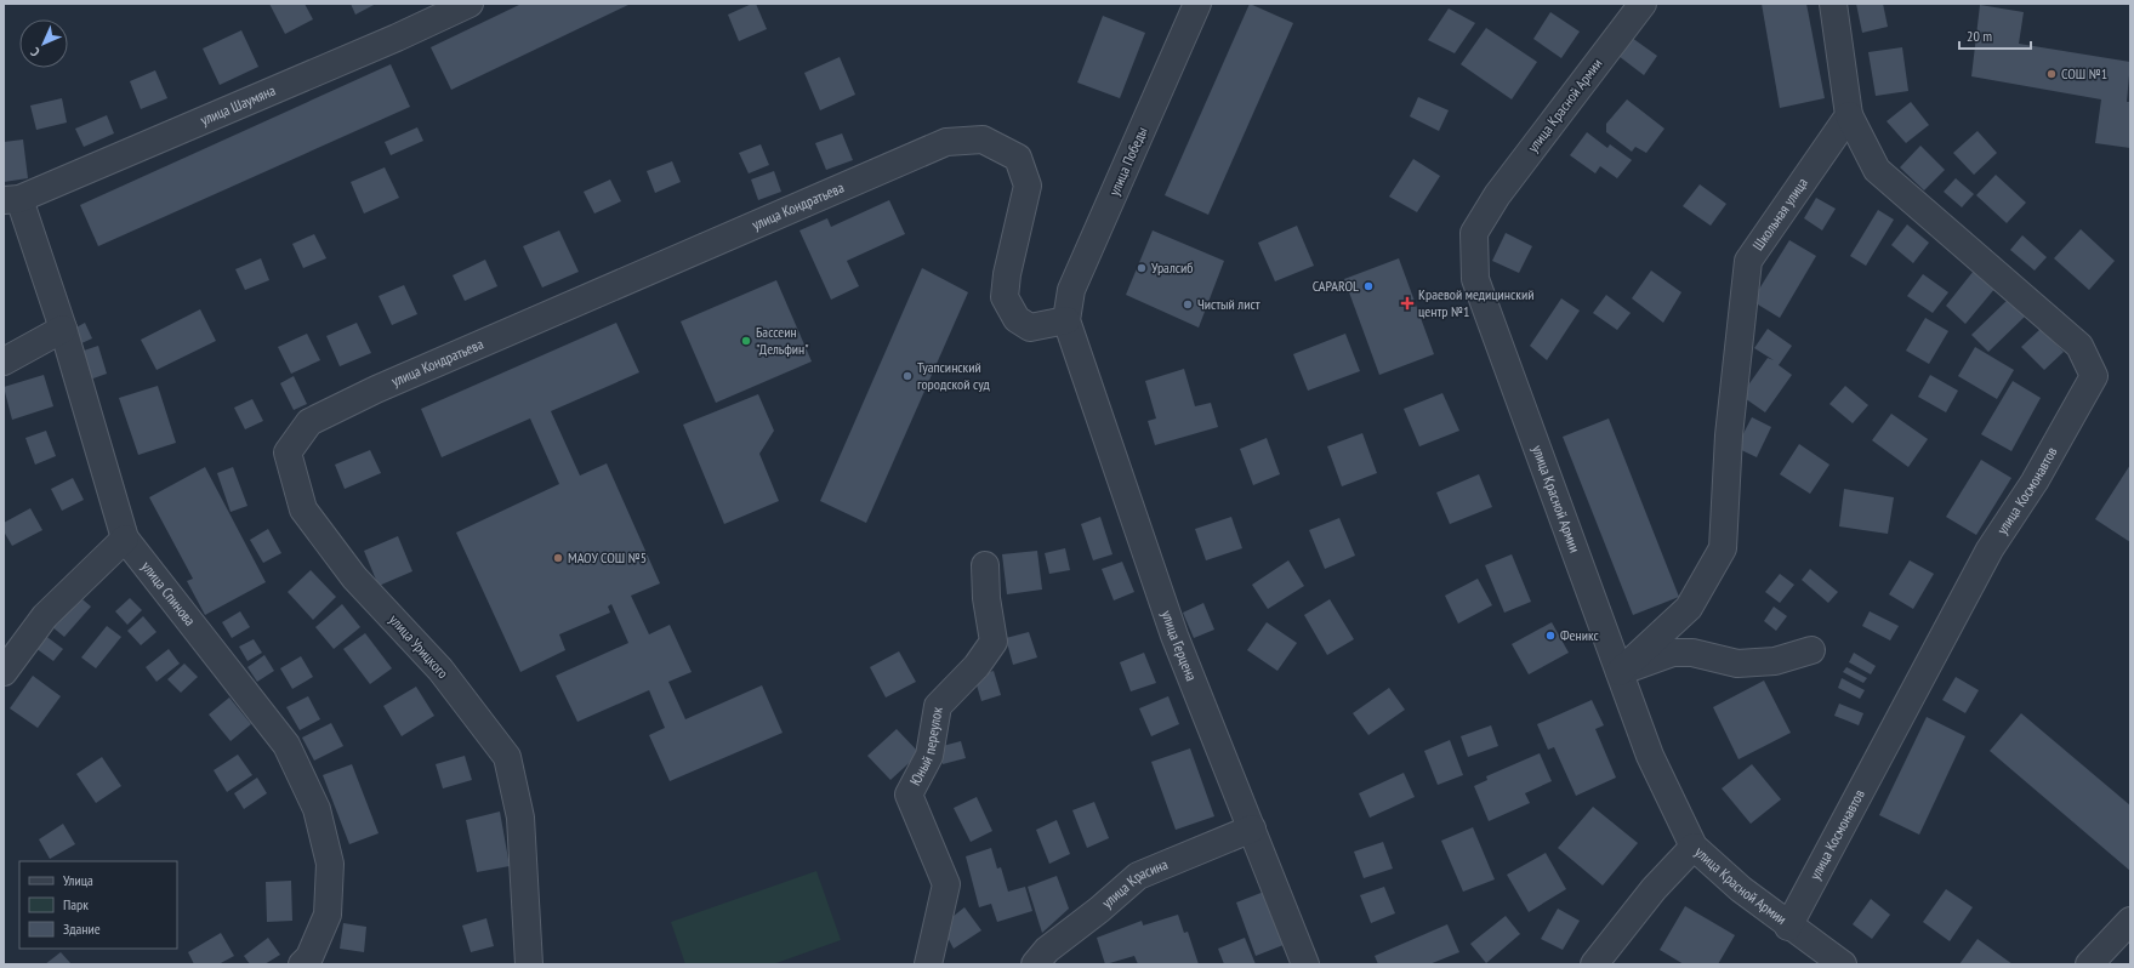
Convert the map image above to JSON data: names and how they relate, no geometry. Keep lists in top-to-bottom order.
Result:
{
  "streets": {
    "street": [
      "улица Шаумяна",
      "улица Красной Армии",
      "улица Победы",
      "улица Кондратьева",
      "Школьная улица",
      "улица Космонавтов",
      "улица Спинова",
      "улица Герцена",
      "улица Урицкого",
      "Юный переулок",
      "улица Красина"
    ]
  },
  "crossings": [
    ["улица Шаумяна", "улица Спинова"],
    ["улица Красной Армии", "Школьная улица"],
    ["улица Красной Армии", "улица Космонавтов"],
    ["улица Победы", "улица Кондратьева"],
    ["улица Победы", "улица Герцена"],
    ["улица Кондратьева", "улица Герцена"],
    ["улица Кондратьева", "улица Урицкого"],
    ["Школьная улица", "улица Космонавтов"],
    ["улица Герцена", "улица Красина"]
  ],
  "places": {
    "other": [
      "СОШ №1",
      "Уралсиб",
      "CAPAROL",
      "Чистый лист",
      "Бассеин \"Дельфин\"",
      "Туапсинский городской суд",
      "МАОУ СОШ №5",
      "Феникс"
    ],
    "health": ["Краевой медицинский центр №1"]
  },
  "legend": ["Улица", "Парк", "Здание"],
  "scale_bar": "20 m",
  "north": "bottom left"
}
